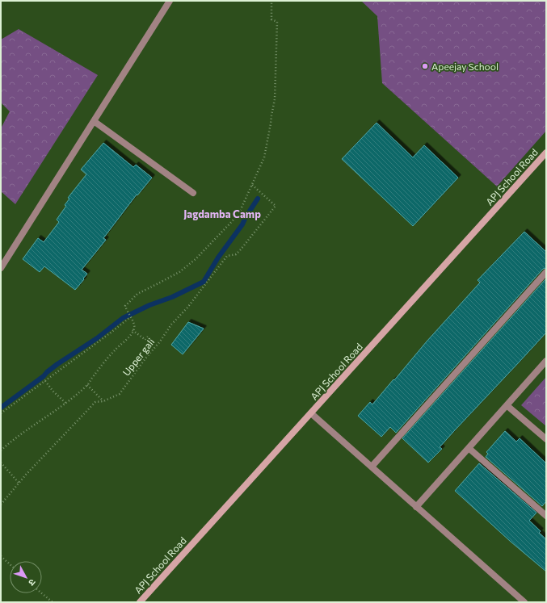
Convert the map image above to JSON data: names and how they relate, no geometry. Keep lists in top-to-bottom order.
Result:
{
  "streets": {
    "street": ["APJ School Road"],
    "path": ["Upper gali"]
  },
  "districts": ["Jagdamba Camp"],
  "places": ["Apeejay School"],
  "north": "bottom right"
}
